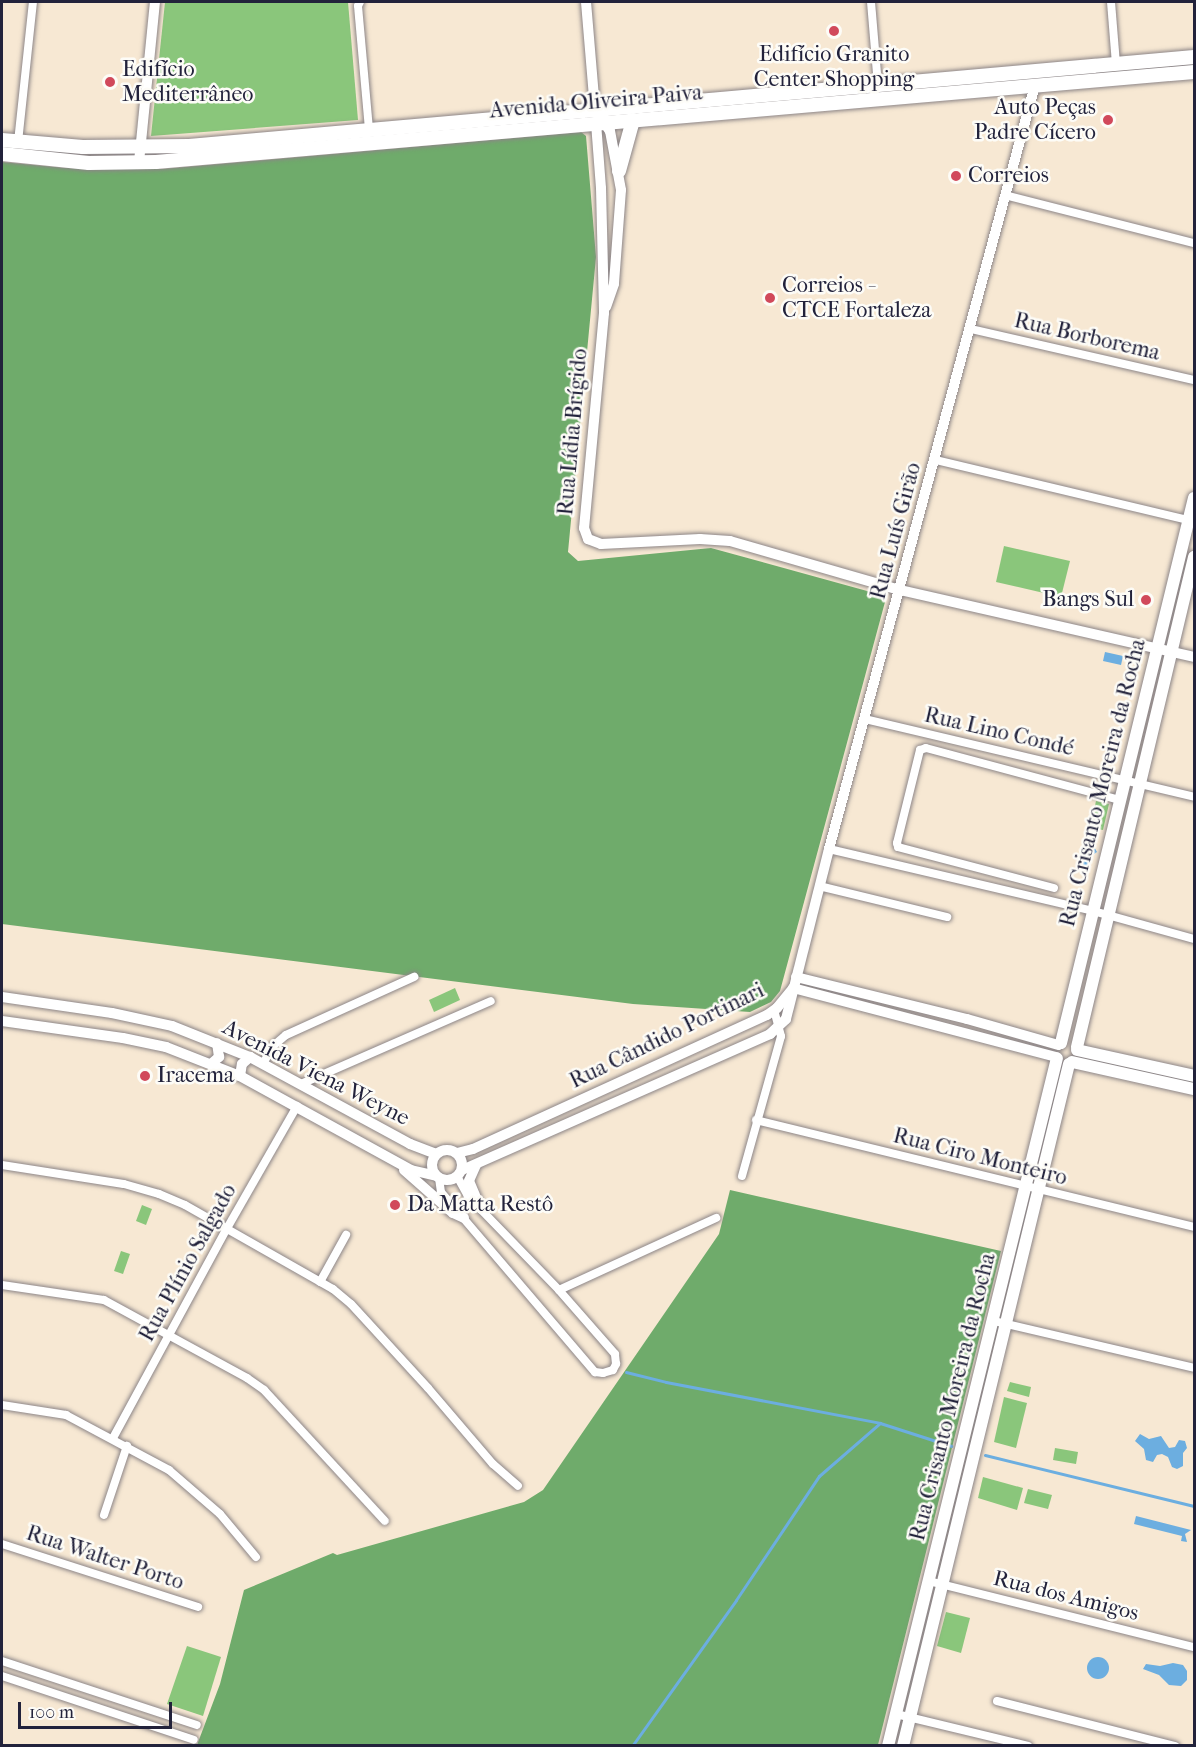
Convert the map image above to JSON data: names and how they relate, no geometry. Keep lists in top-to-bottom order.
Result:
{
  "streets": {
    "main road": ["Avenida Oliveira Paiva", "Rua Crisanto Moreira da Rocha"],
    "street": [
      "Rua Borborema",
      "Rua Lídia Brígido",
      "Rua Luís Girão",
      "Rua Lino Condé",
      "Rua Cândido Portinari",
      "Avenida Viena Weyne",
      "Rua Ciro Monteiro",
      "Rua Plínio Salgado",
      "Rua Walter Porto",
      "Rua dos Amigos"
    ]
  },
  "crossings": [
    ["Avenida Oliveira Paiva", "Rua Lídia Brígido"],
    ["Avenida Oliveira Paiva", "Rua Luís Girão"],
    ["Rua Borborema", "Rua Luís Girão"],
    ["Rua Lídia Brígido", "Rua Luís Girão"],
    ["Rua Luís Girão", "Rua Lino Condé"],
    ["Rua Luís Girão", "Rua Cândido Portinari"],
    ["Rua Lino Condé", "Rua Crisanto Moreira da Rocha"],
    ["Rua Crisanto Moreira da Rocha", "Rua Ciro Monteiro"],
    ["Rua Crisanto Moreira da Rocha", "Rua dos Amigos"],
    ["Rua Cândido Portinari", "Avenida Viena Weyne"],
    ["Avenida Viena Weyne", "Rua Plínio Salgado"]
  ],
  "places": [
    "Edifício Granito Center Shopping",
    "Edifício Mediterrâneo",
    "Auto Peças Padre Cícero",
    "Correios",
    "Correios - CTCE Fortaleza",
    "Bangs Sul",
    "Iracema",
    "Da Matta Restô"
  ],
  "scale_bar": "100 m"
}
